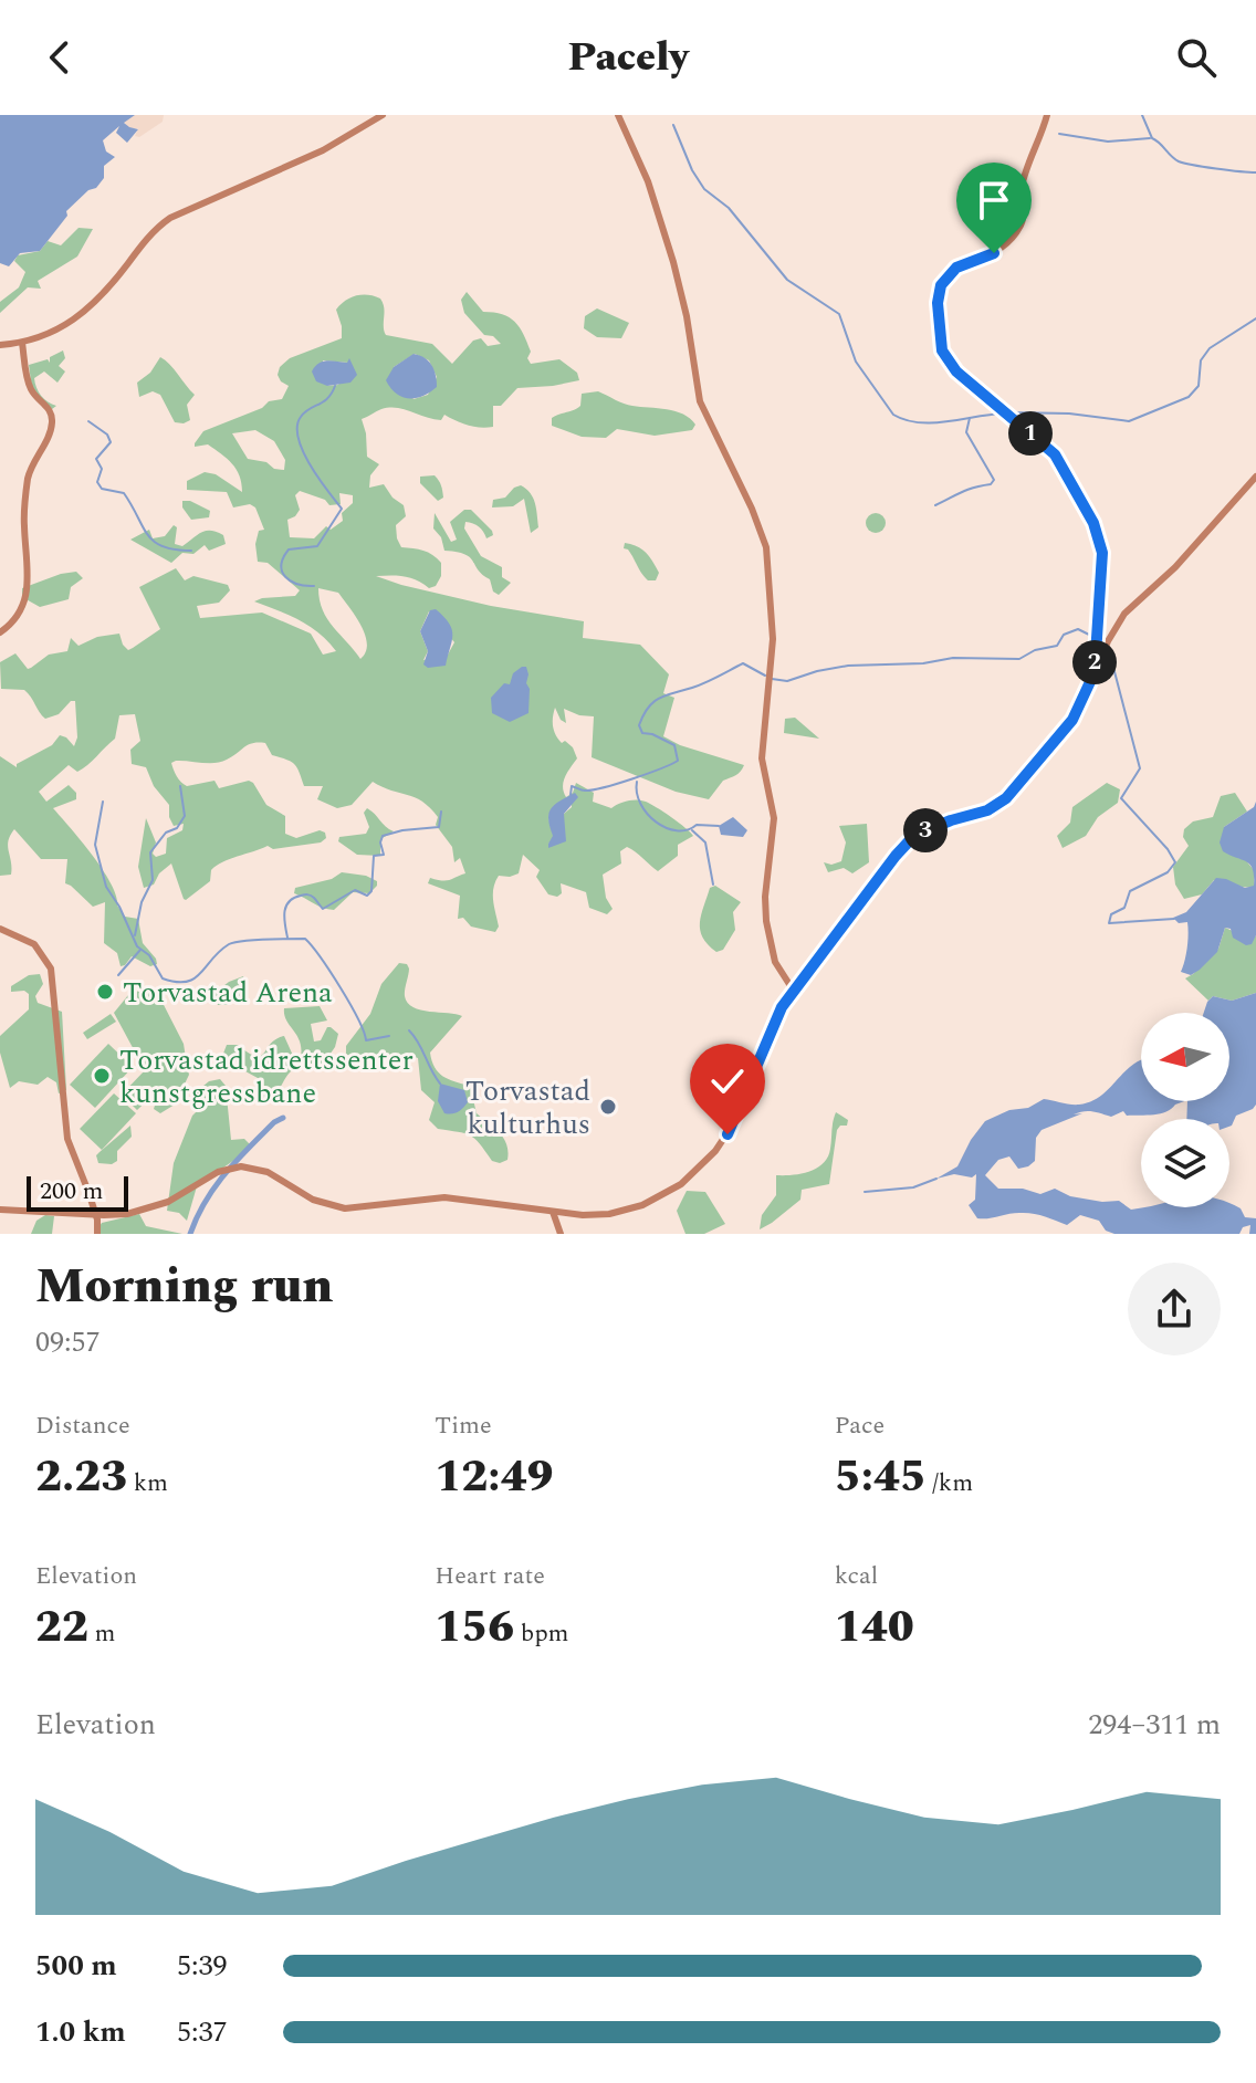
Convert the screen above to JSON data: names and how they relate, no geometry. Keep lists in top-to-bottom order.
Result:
{
  "places": ["Torvastad Arena", "Torvastad idrettssenter kunstgressbane", "Torvastad kulturhus"],
  "scale_bar": "200 m",
  "north": "left",
  "page": {
    "header": "Pacely",
    "pins": ["1", "2", "3"],
    "scale": "200 m",
    "heading": ["Morning run", "09:57"],
    "stats": [
      ["Distance", "2.23 km"],
      ["Time", "12:49"],
      ["Pace", "5:45 /km"],
      ["Elevation", "22 m"],
      ["Heart rate", "156 bpm"],
      ["kcal", "140"]
    ],
    "chart": ["Elevation", "294–311 m"],
    "list": [
      {
        "name": "500 m",
        "note": "5:39"
      },
      {
        "name": "1.0 km",
        "note": "5:37"
      }
    ]
  }
}
